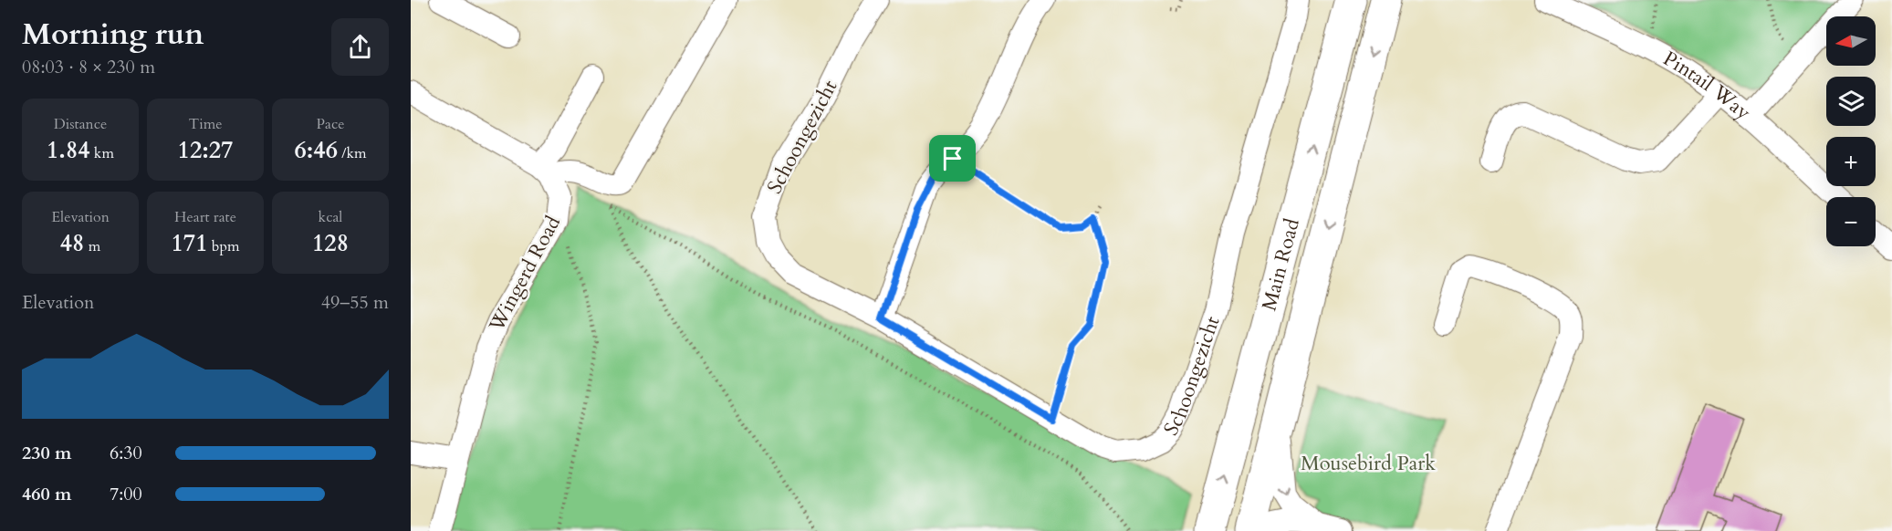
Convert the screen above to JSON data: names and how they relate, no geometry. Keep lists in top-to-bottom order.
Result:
{
  "streets": {
    "main road": ["Main Road"],
    "street": ["Pintail Way", "Schoongezicht", "Wingerd Road"]
  },
  "parks": ["Mousebird Park"],
  "north": "left",
  "page": {
    "heading": ["Morning run", "08:03 · 8 × 230 m"],
    "map_buttons": ["+", "−"],
    "stats": [
      ["Distance", "1.84 km"],
      ["Time", "12:27"],
      ["Pace", "6:46 /km"],
      ["Elevation", "48 m"],
      ["Heart rate", "171 bpm"],
      ["kcal", "128"]
    ],
    "chart": ["Elevation", "49–55 m"],
    "list": [
      {
        "name": "230 m",
        "note": "6:30"
      },
      {
        "name": "460 m",
        "note": "7:00"
      }
    ]
  }
}
